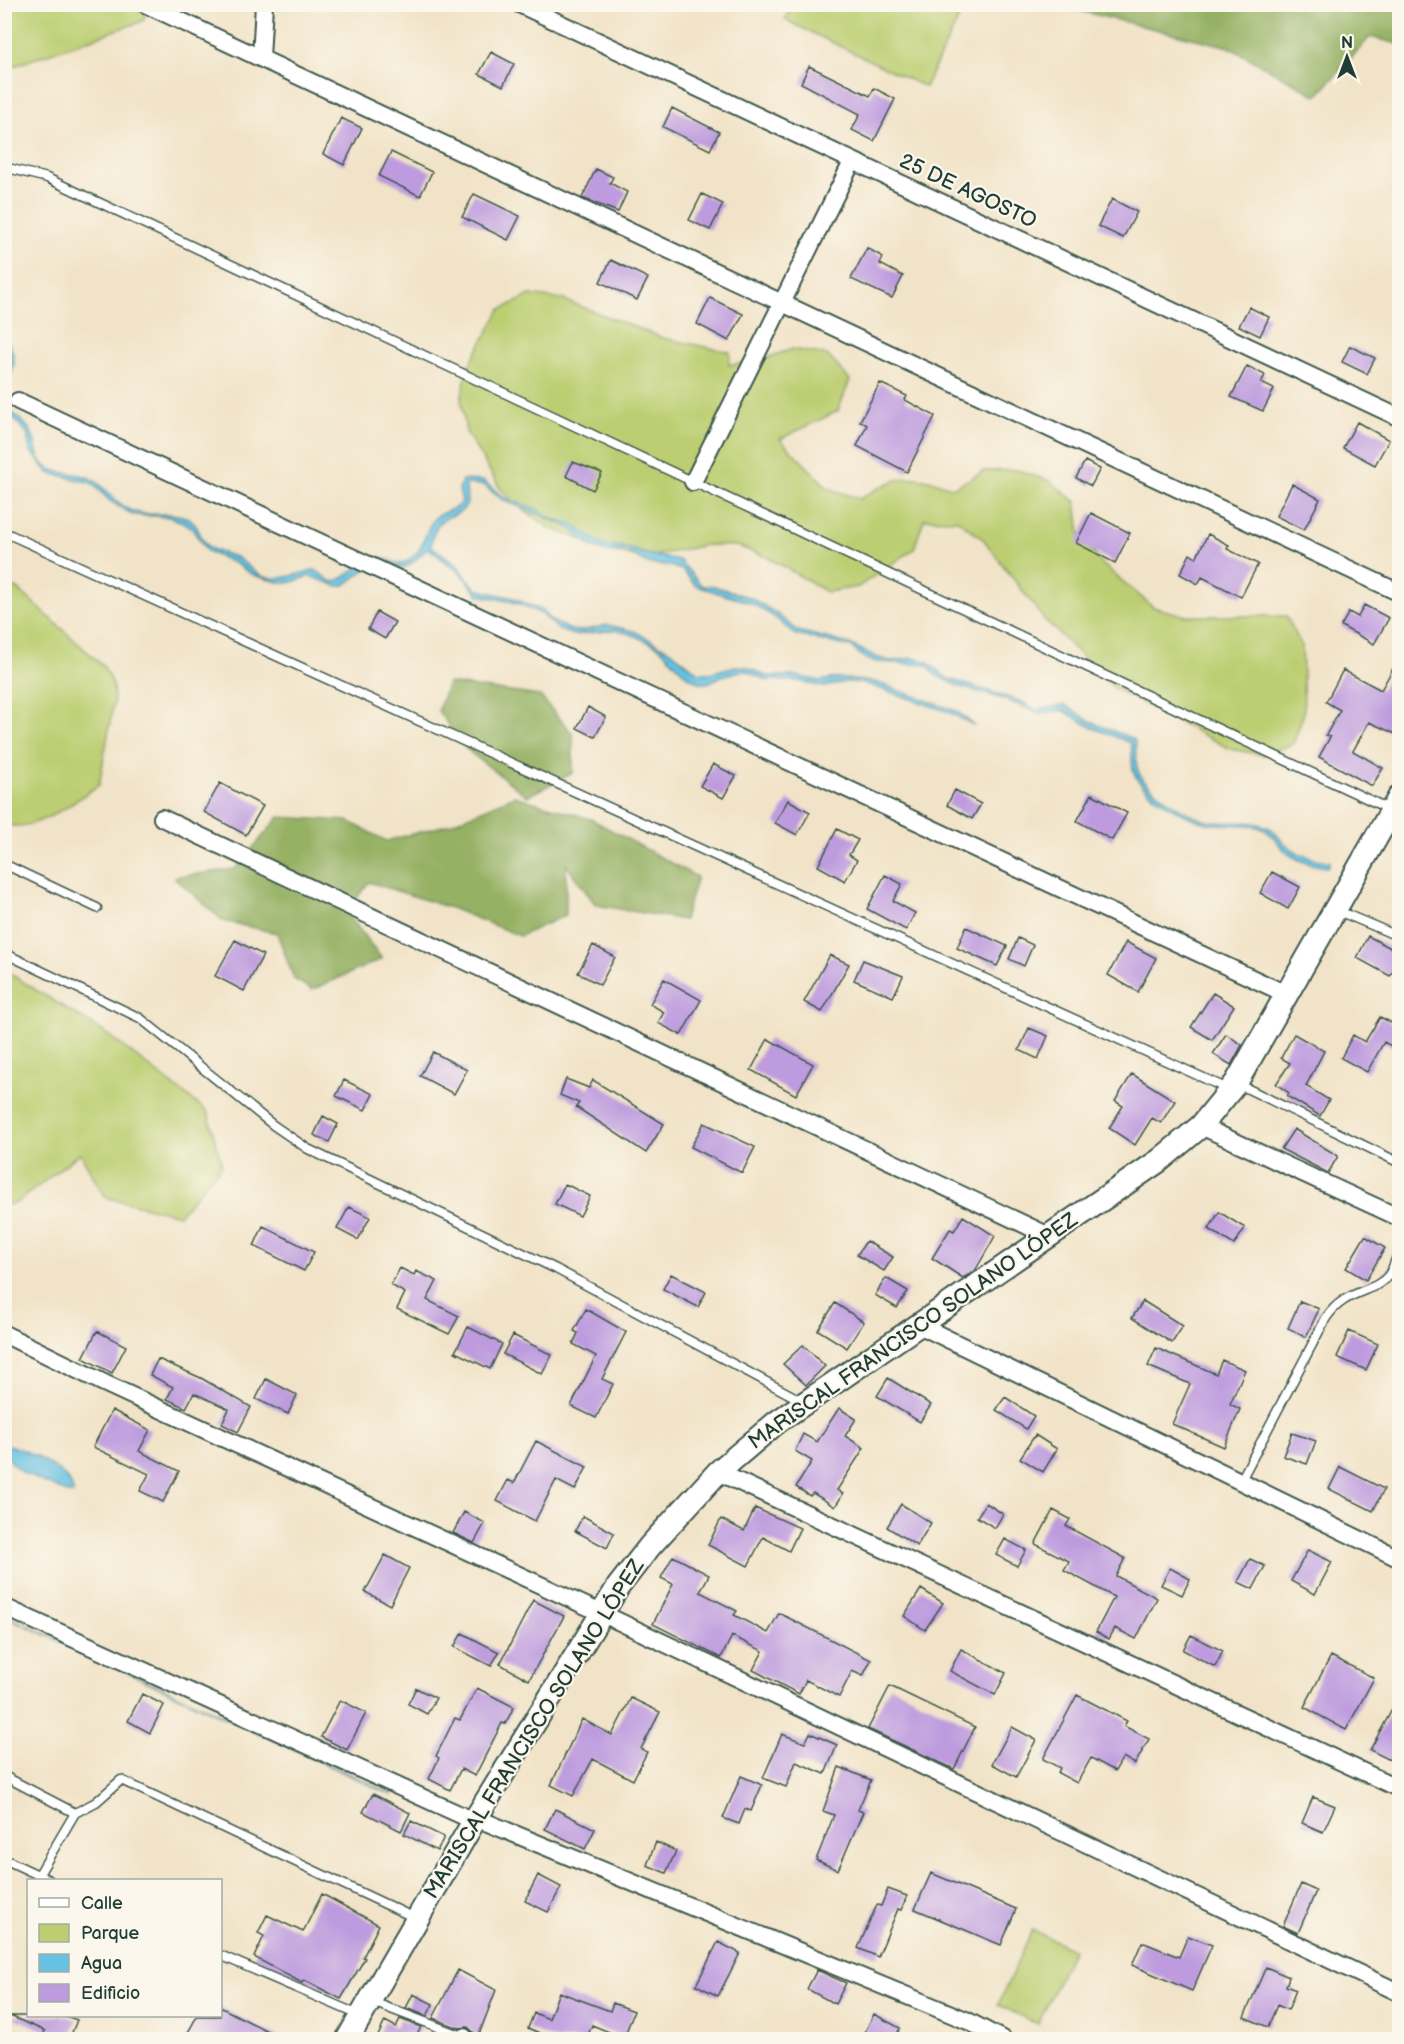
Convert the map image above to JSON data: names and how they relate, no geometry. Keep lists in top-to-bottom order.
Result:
{
  "streets": {
    "main road": ["MARISCAL FRANCISCO SOLANO LÓPEZ"],
    "street": ["25 DE AGOSTO"]
  },
  "legend": [
    "Calle",
    "Parque",
    "Agua",
    "Edificio"
  ],
  "north": "top"
}
